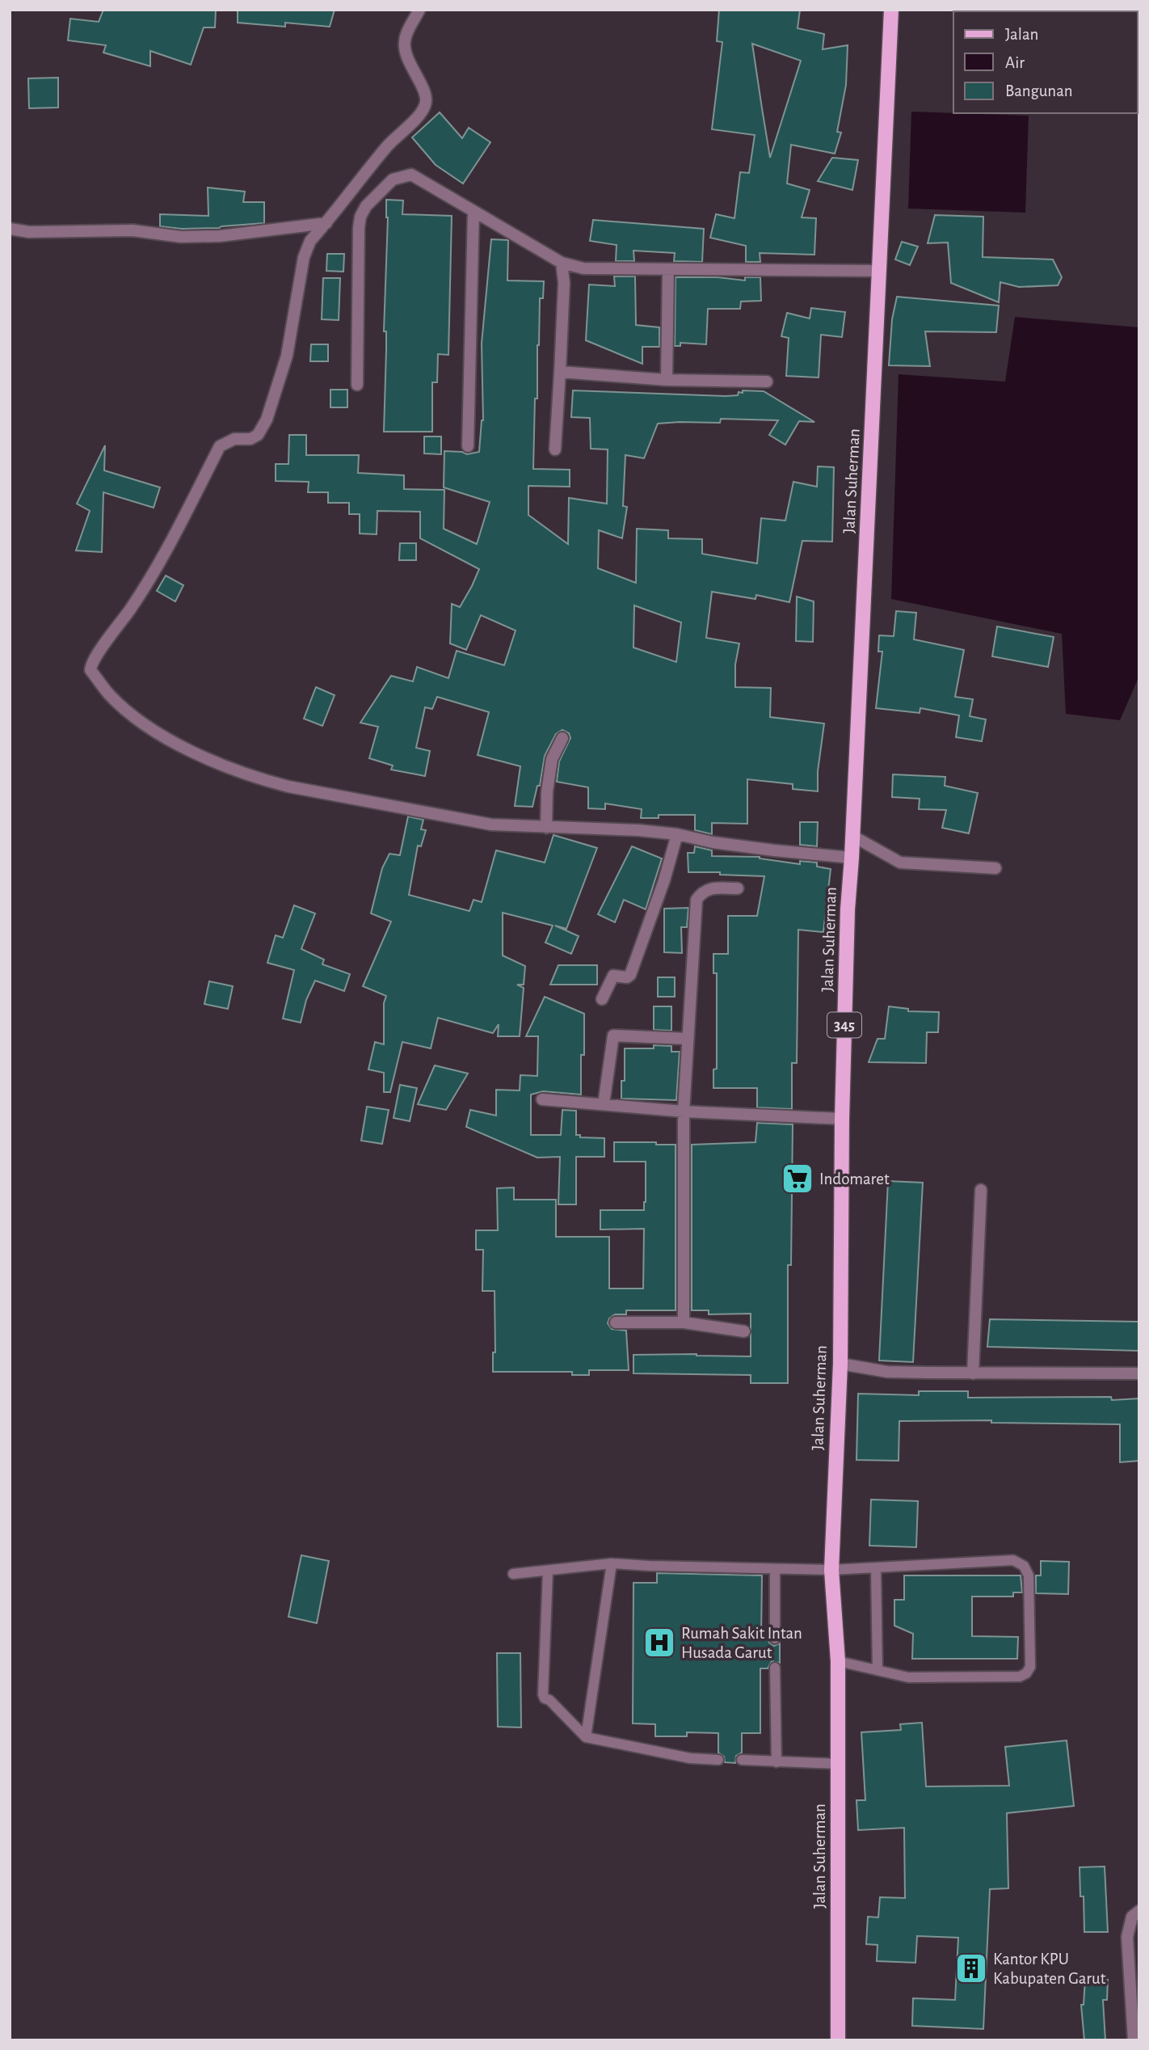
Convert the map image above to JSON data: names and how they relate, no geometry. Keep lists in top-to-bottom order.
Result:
{
  "streets": {
    "main road": ["Jalan Suherman", "345"]
  },
  "places": {
    "supermarket": ["Indomaret"],
    "hospital": ["Rumah Sakit Intan Husada Garut"],
    "building": ["Kantor KPU Kabupaten Garut"]
  },
  "legend": ["Jalan", "Air", "Bangunan"]
}
